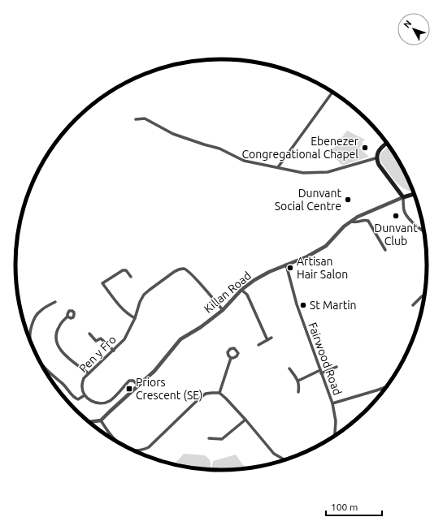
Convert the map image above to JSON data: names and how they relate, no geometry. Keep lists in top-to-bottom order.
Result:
{
  "streets": {
    "street": ["Killan Road", "Pen y Fro", "Fairwood Road"]
  },
  "crossings": [
    ["Killan Road", "Pen y Fro"],
    ["Killan Road", "Fairwood Road"]
  ],
  "places": {
    "other": [
      "Ebenezer Congregational Chapel",
      "Dunvant Social Centre",
      "Dunvant Club",
      "Artisan Hair Salon",
      "St Martin"
    ],
    "transit": ["Priors Crescent (SE)"]
  },
  "scale_bar": "100 m",
  "north": "top left"
}
